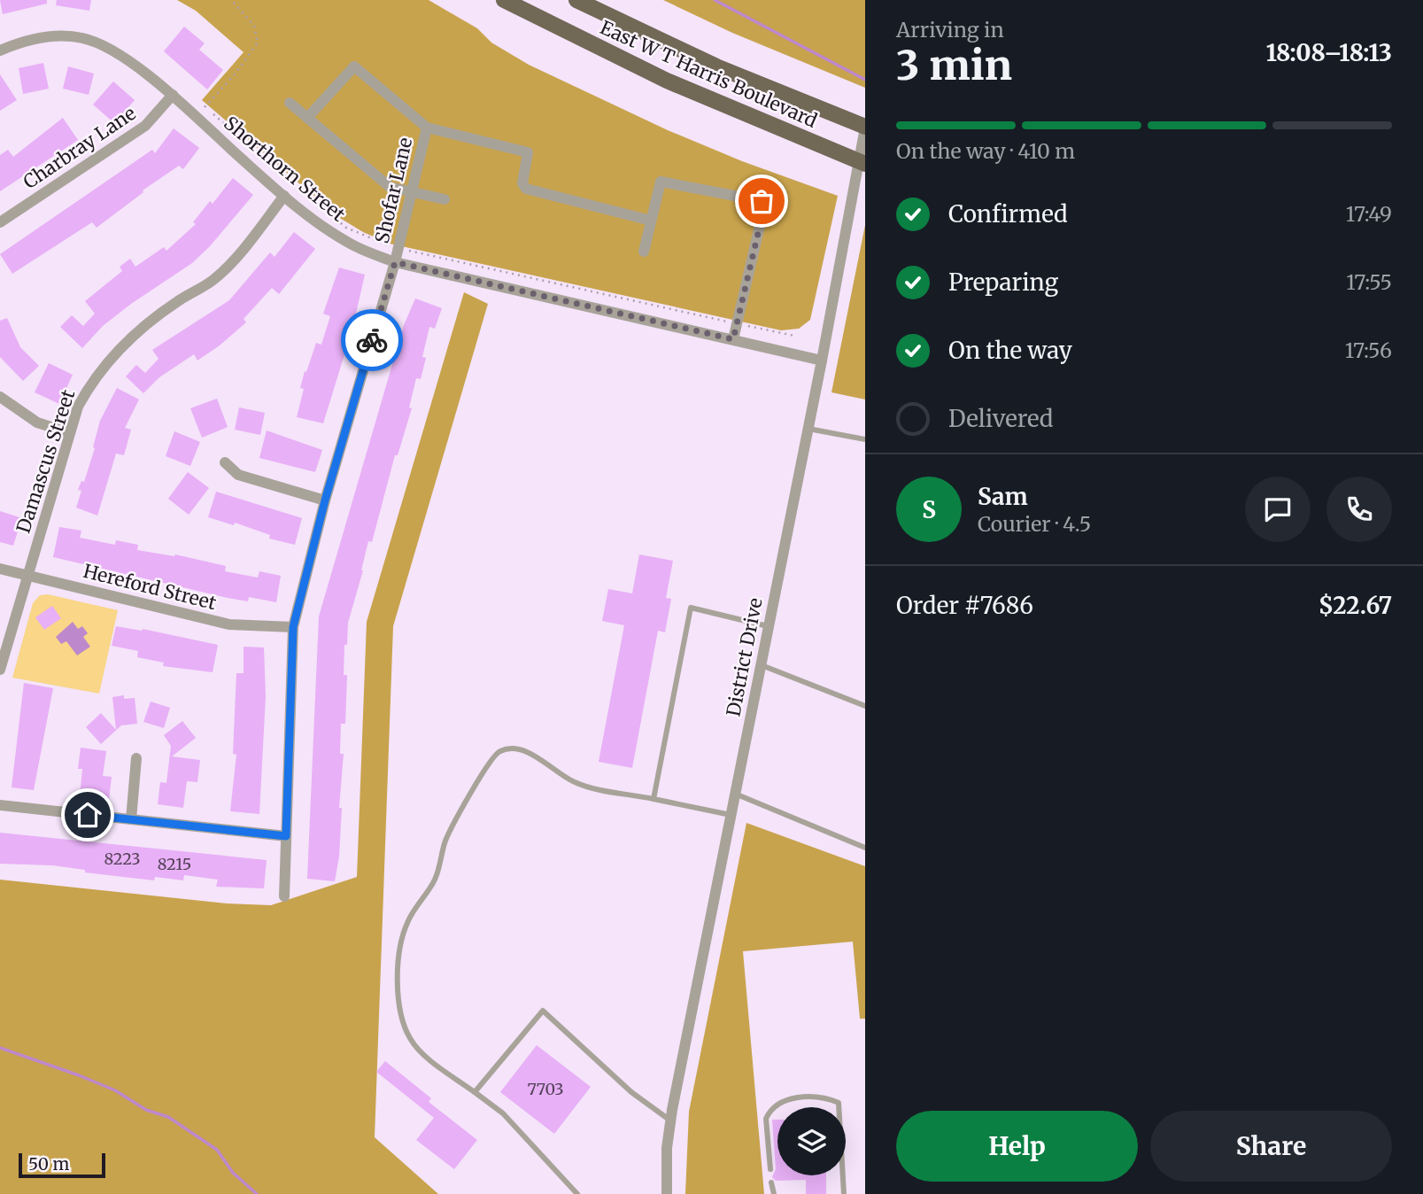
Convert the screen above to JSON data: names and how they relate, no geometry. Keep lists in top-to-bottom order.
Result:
{
  "streets": {
    "main road": ["East W T Harris Boulevard"],
    "street": [
      "Charbray Lane",
      "Shorthorn Street",
      "Shofar Lane",
      "Damascus Street",
      "Hereford Street",
      "District Drive"
    ]
  },
  "crossings": [
    ["East W T Harris Boulevard", "District Drive"],
    ["Charbray Lane", "Shorthorn Street"],
    ["Shorthorn Street", "Shofar Lane"],
    ["Shorthorn Street", "Damascus Street"],
    ["Shorthorn Street", "District Drive"],
    ["Shofar Lane", "Hereford Street"],
    ["Damascus Street", "Hereford Street"]
  ],
  "house_numbers": ["8223", "8215", "7703"],
  "scale_bar": "50 m",
  "page": {
    "heading": ["3 min", "Arriving in", "18:08–18:13"],
    "panel": [
      "Sam",
      "Courier · 4.5",
      "Order #7686",
      "$22.67"
    ],
    "bar": "On the way · 410 m",
    "list": [
      ["Confirmed", "17:49"],
      ["Preparing", "17:55"],
      ["On the way", "17:56"],
      "Delivered"
    ],
    "round": "S",
    "buttons": ["Help", "Share"],
    "scale": "50 m"
  }
}
